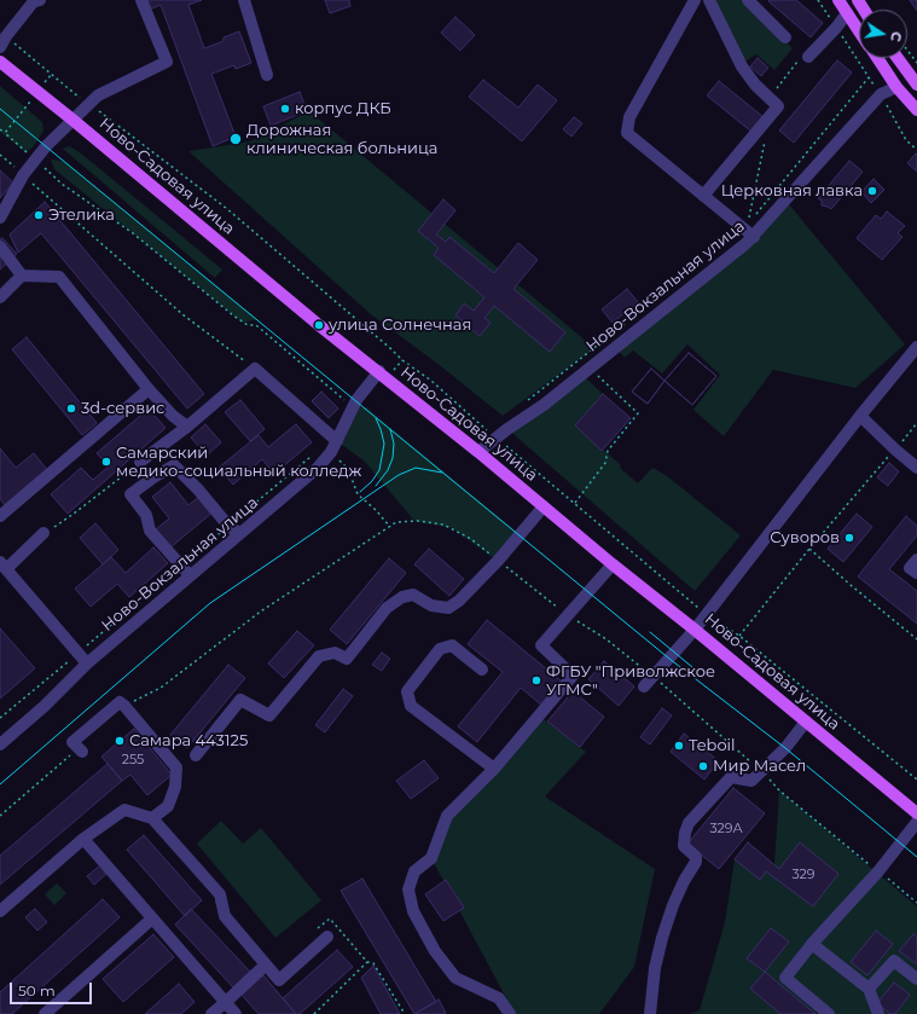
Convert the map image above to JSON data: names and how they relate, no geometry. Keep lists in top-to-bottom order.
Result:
{
  "streets": {
    "main road": ["Ново-Садовая улица"],
    "street": ["Ново-Вокзальная улица"]
  },
  "crossings": [
    ["Ново-Садовая улица", "Ново-Вокзальная улица"]
  ],
  "places": [
    "корпус ДКБ",
    "Дорожная клиническая больница",
    "Церковная лавка",
    "Этелика",
    "улица Солнечная",
    "3d-сервис",
    "Самарский медико-социальный колледж",
    "Суворов",
    "ФГБУ \"Приволжское УГМС\"",
    "Самара 443125",
    "Teboil",
    "Мир Масел"
  ],
  "house_numbers": ["255", "329А", "329"],
  "scale_bar": "50 m",
  "north": "right"
}
